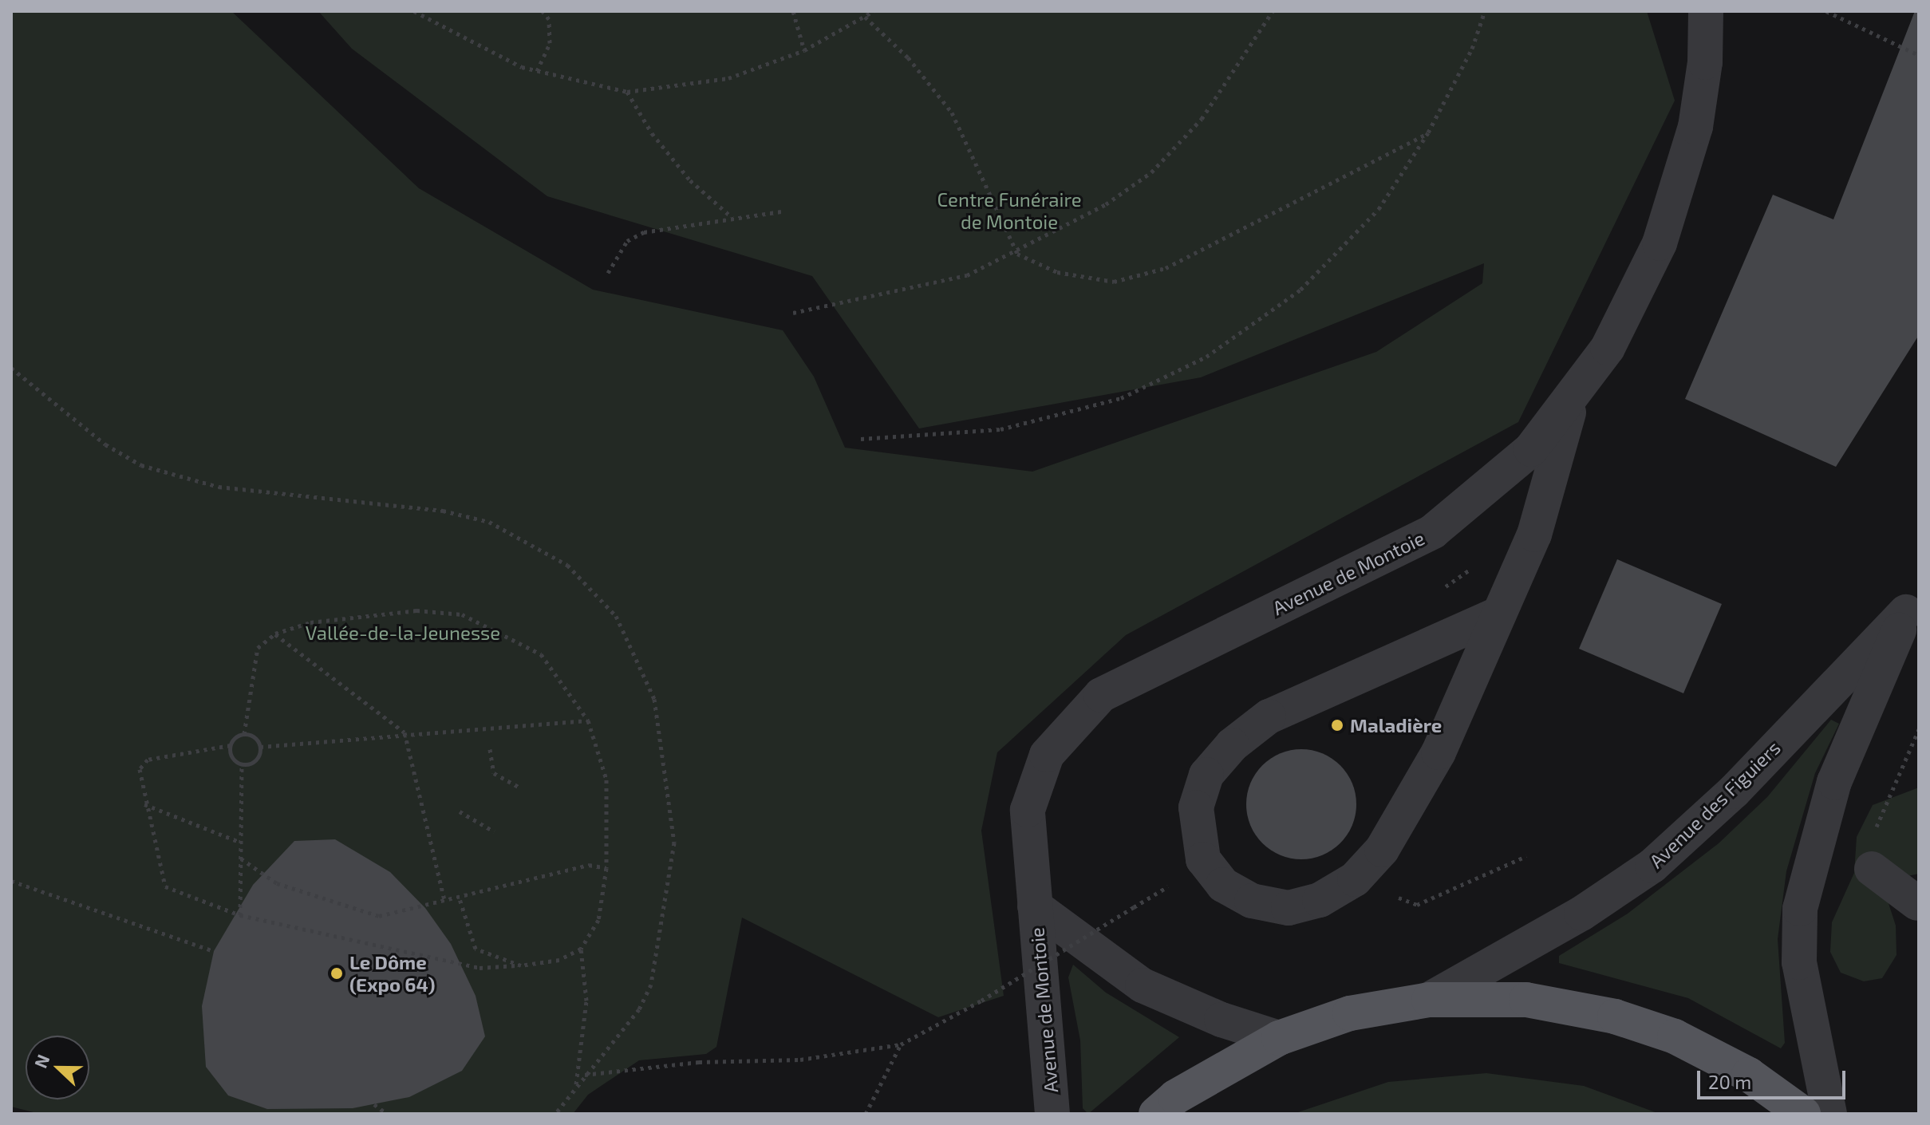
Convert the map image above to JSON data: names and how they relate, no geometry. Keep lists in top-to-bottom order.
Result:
{
  "streets": {
    "street": ["Avenue de Montoie", "Avenue des Figuiers"]
  },
  "parks": ["Centre Funéraire de Montoie", "Vallée-de-la-Jeunesse"],
  "places": ["Maladière", "Le Dôme (Expo 64)"],
  "scale_bar": "20 m",
  "north": "left"
}
